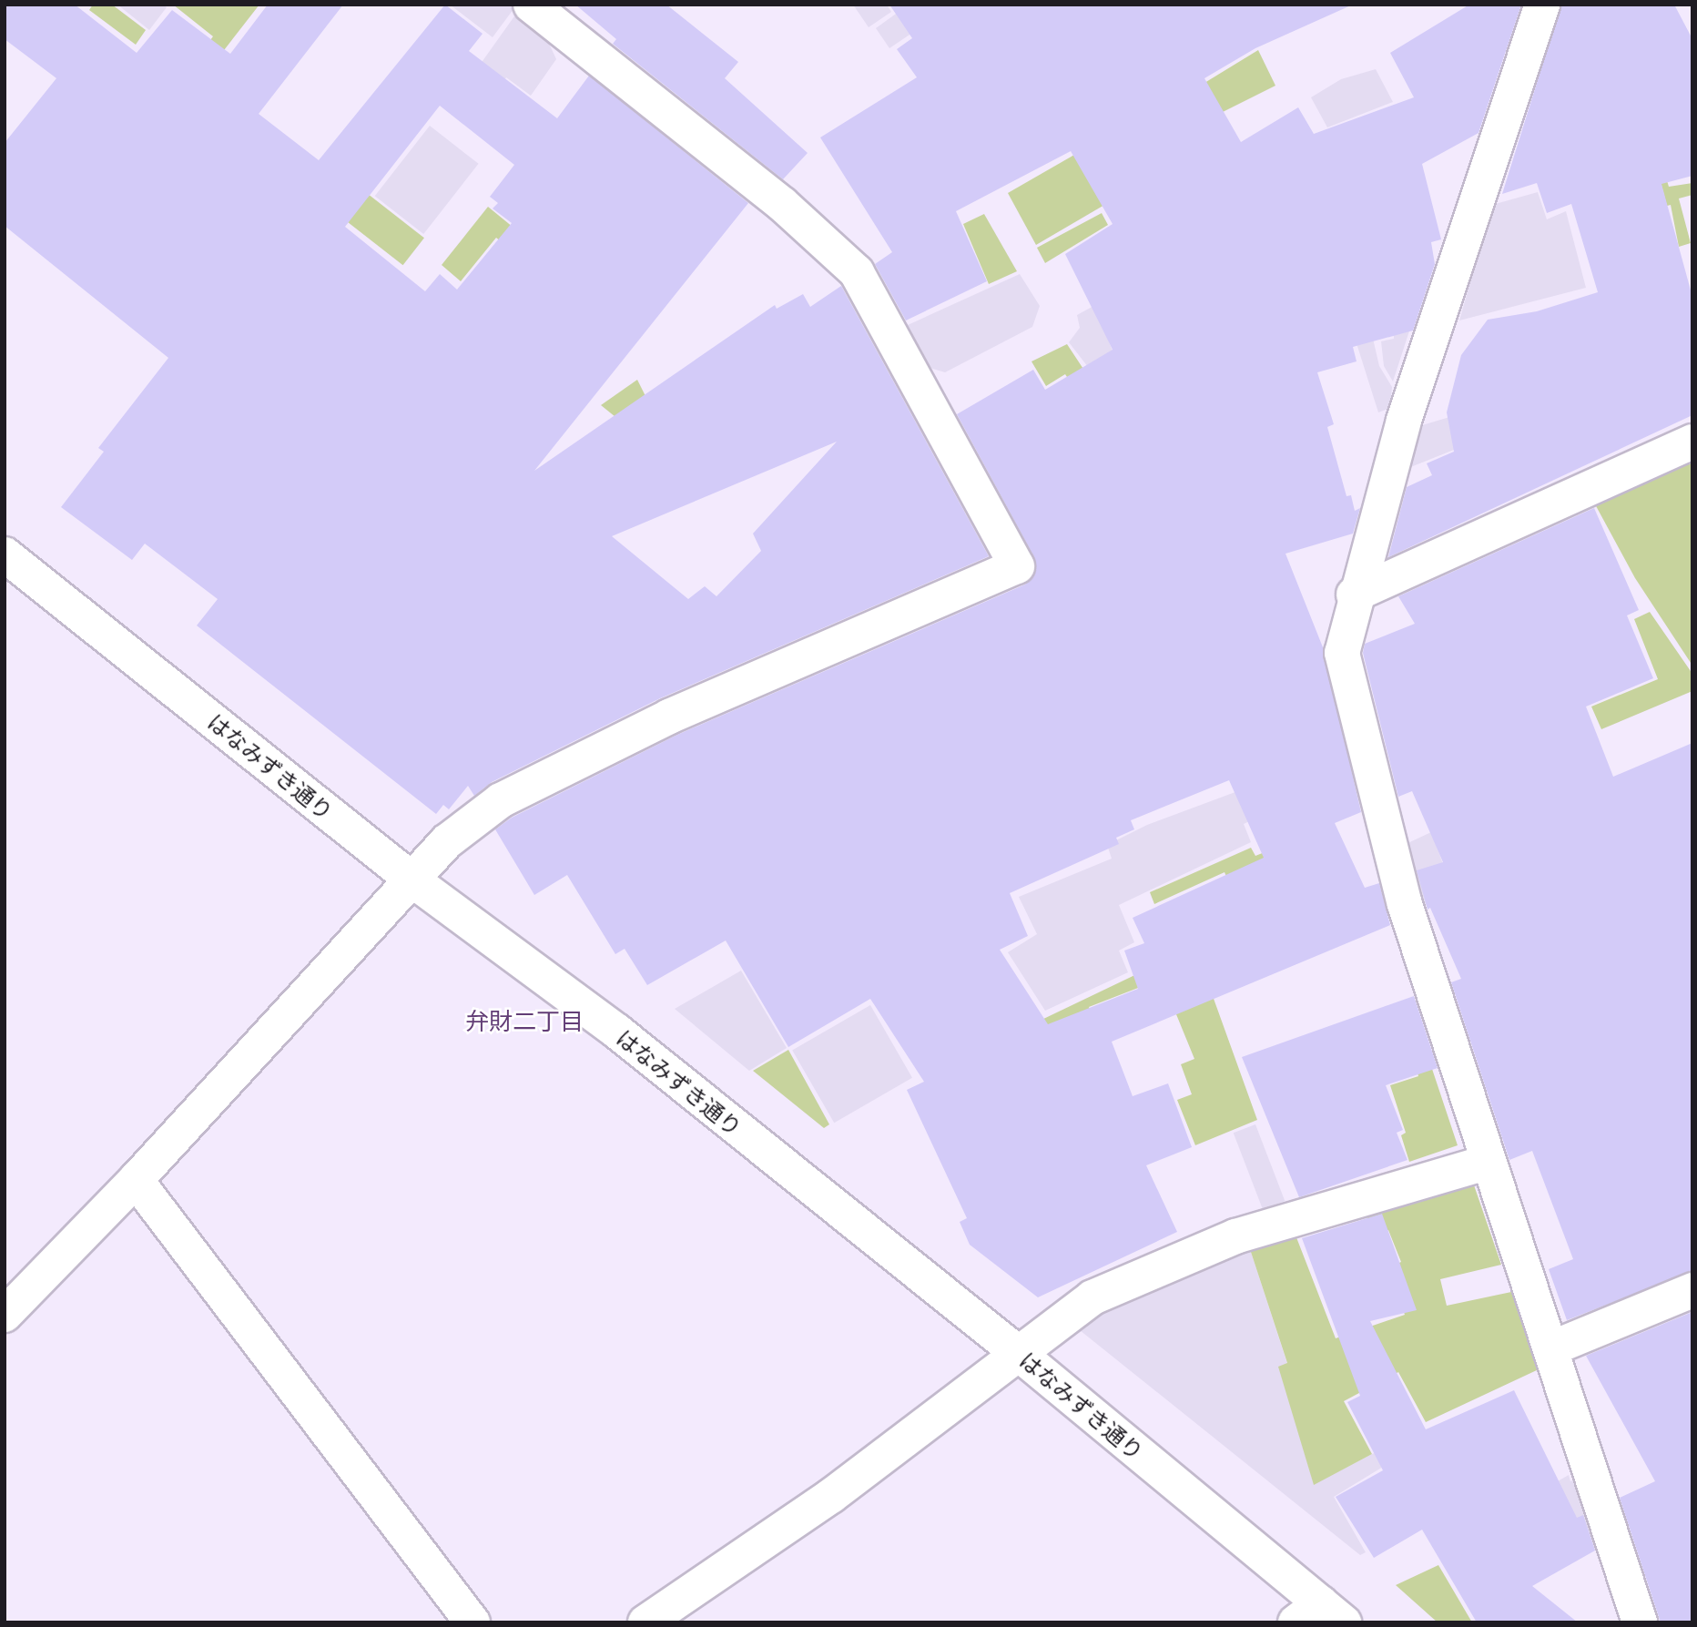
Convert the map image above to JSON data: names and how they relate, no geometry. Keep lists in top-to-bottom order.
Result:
{
  "streets": {
    "street": ["はなみずき通り"]
  },
  "districts": ["弁財二丁目"]
}
